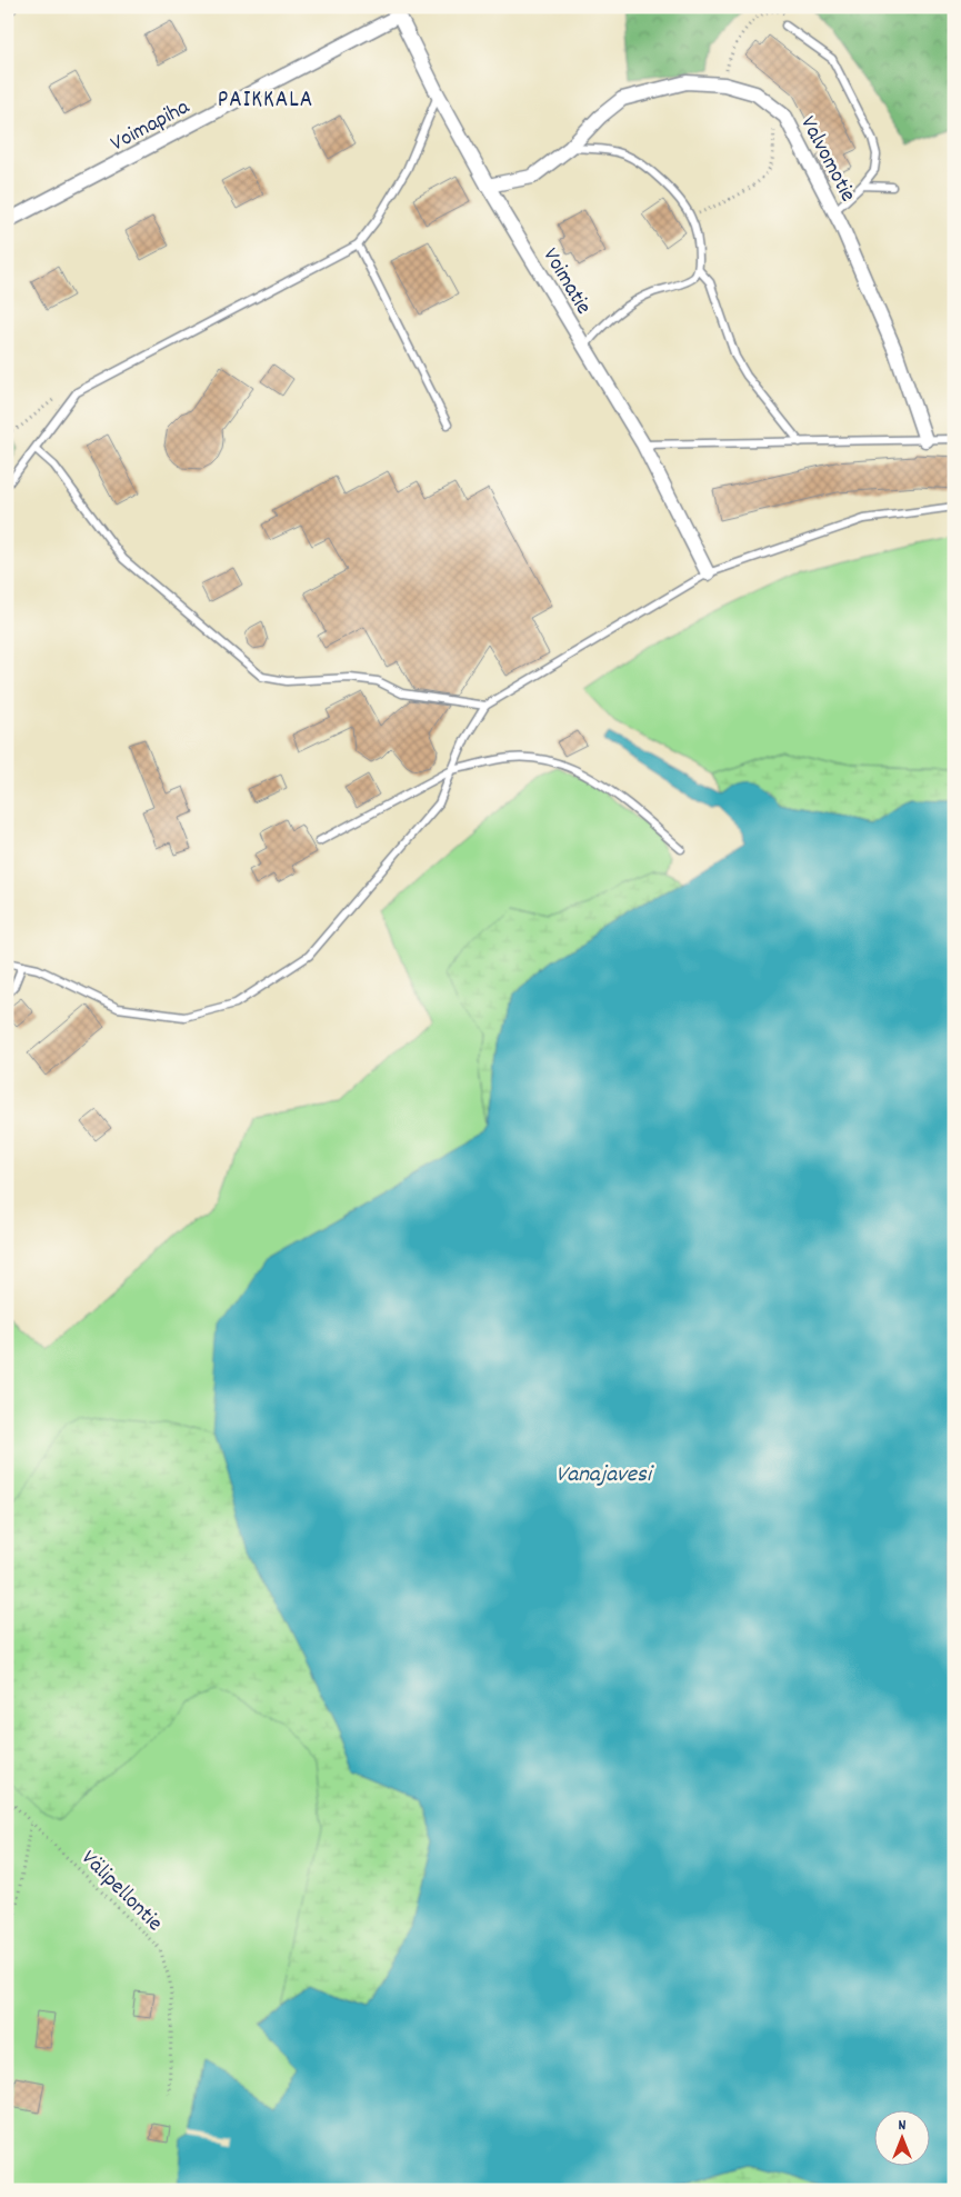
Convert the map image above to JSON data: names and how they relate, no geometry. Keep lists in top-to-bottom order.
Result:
{
  "streets": {
    "street": ["Voimapiha", "Valvomotie", "Voimatie"],
    "path": ["Välipellontie"]
  },
  "crossings": [
    ["Voimapiha", "Voimatie"],
    ["Valvomotie", "Voimatie"]
  ],
  "districts": ["PAIKKALA"],
  "water": ["Vanajavesi"],
  "north": "top"
}
